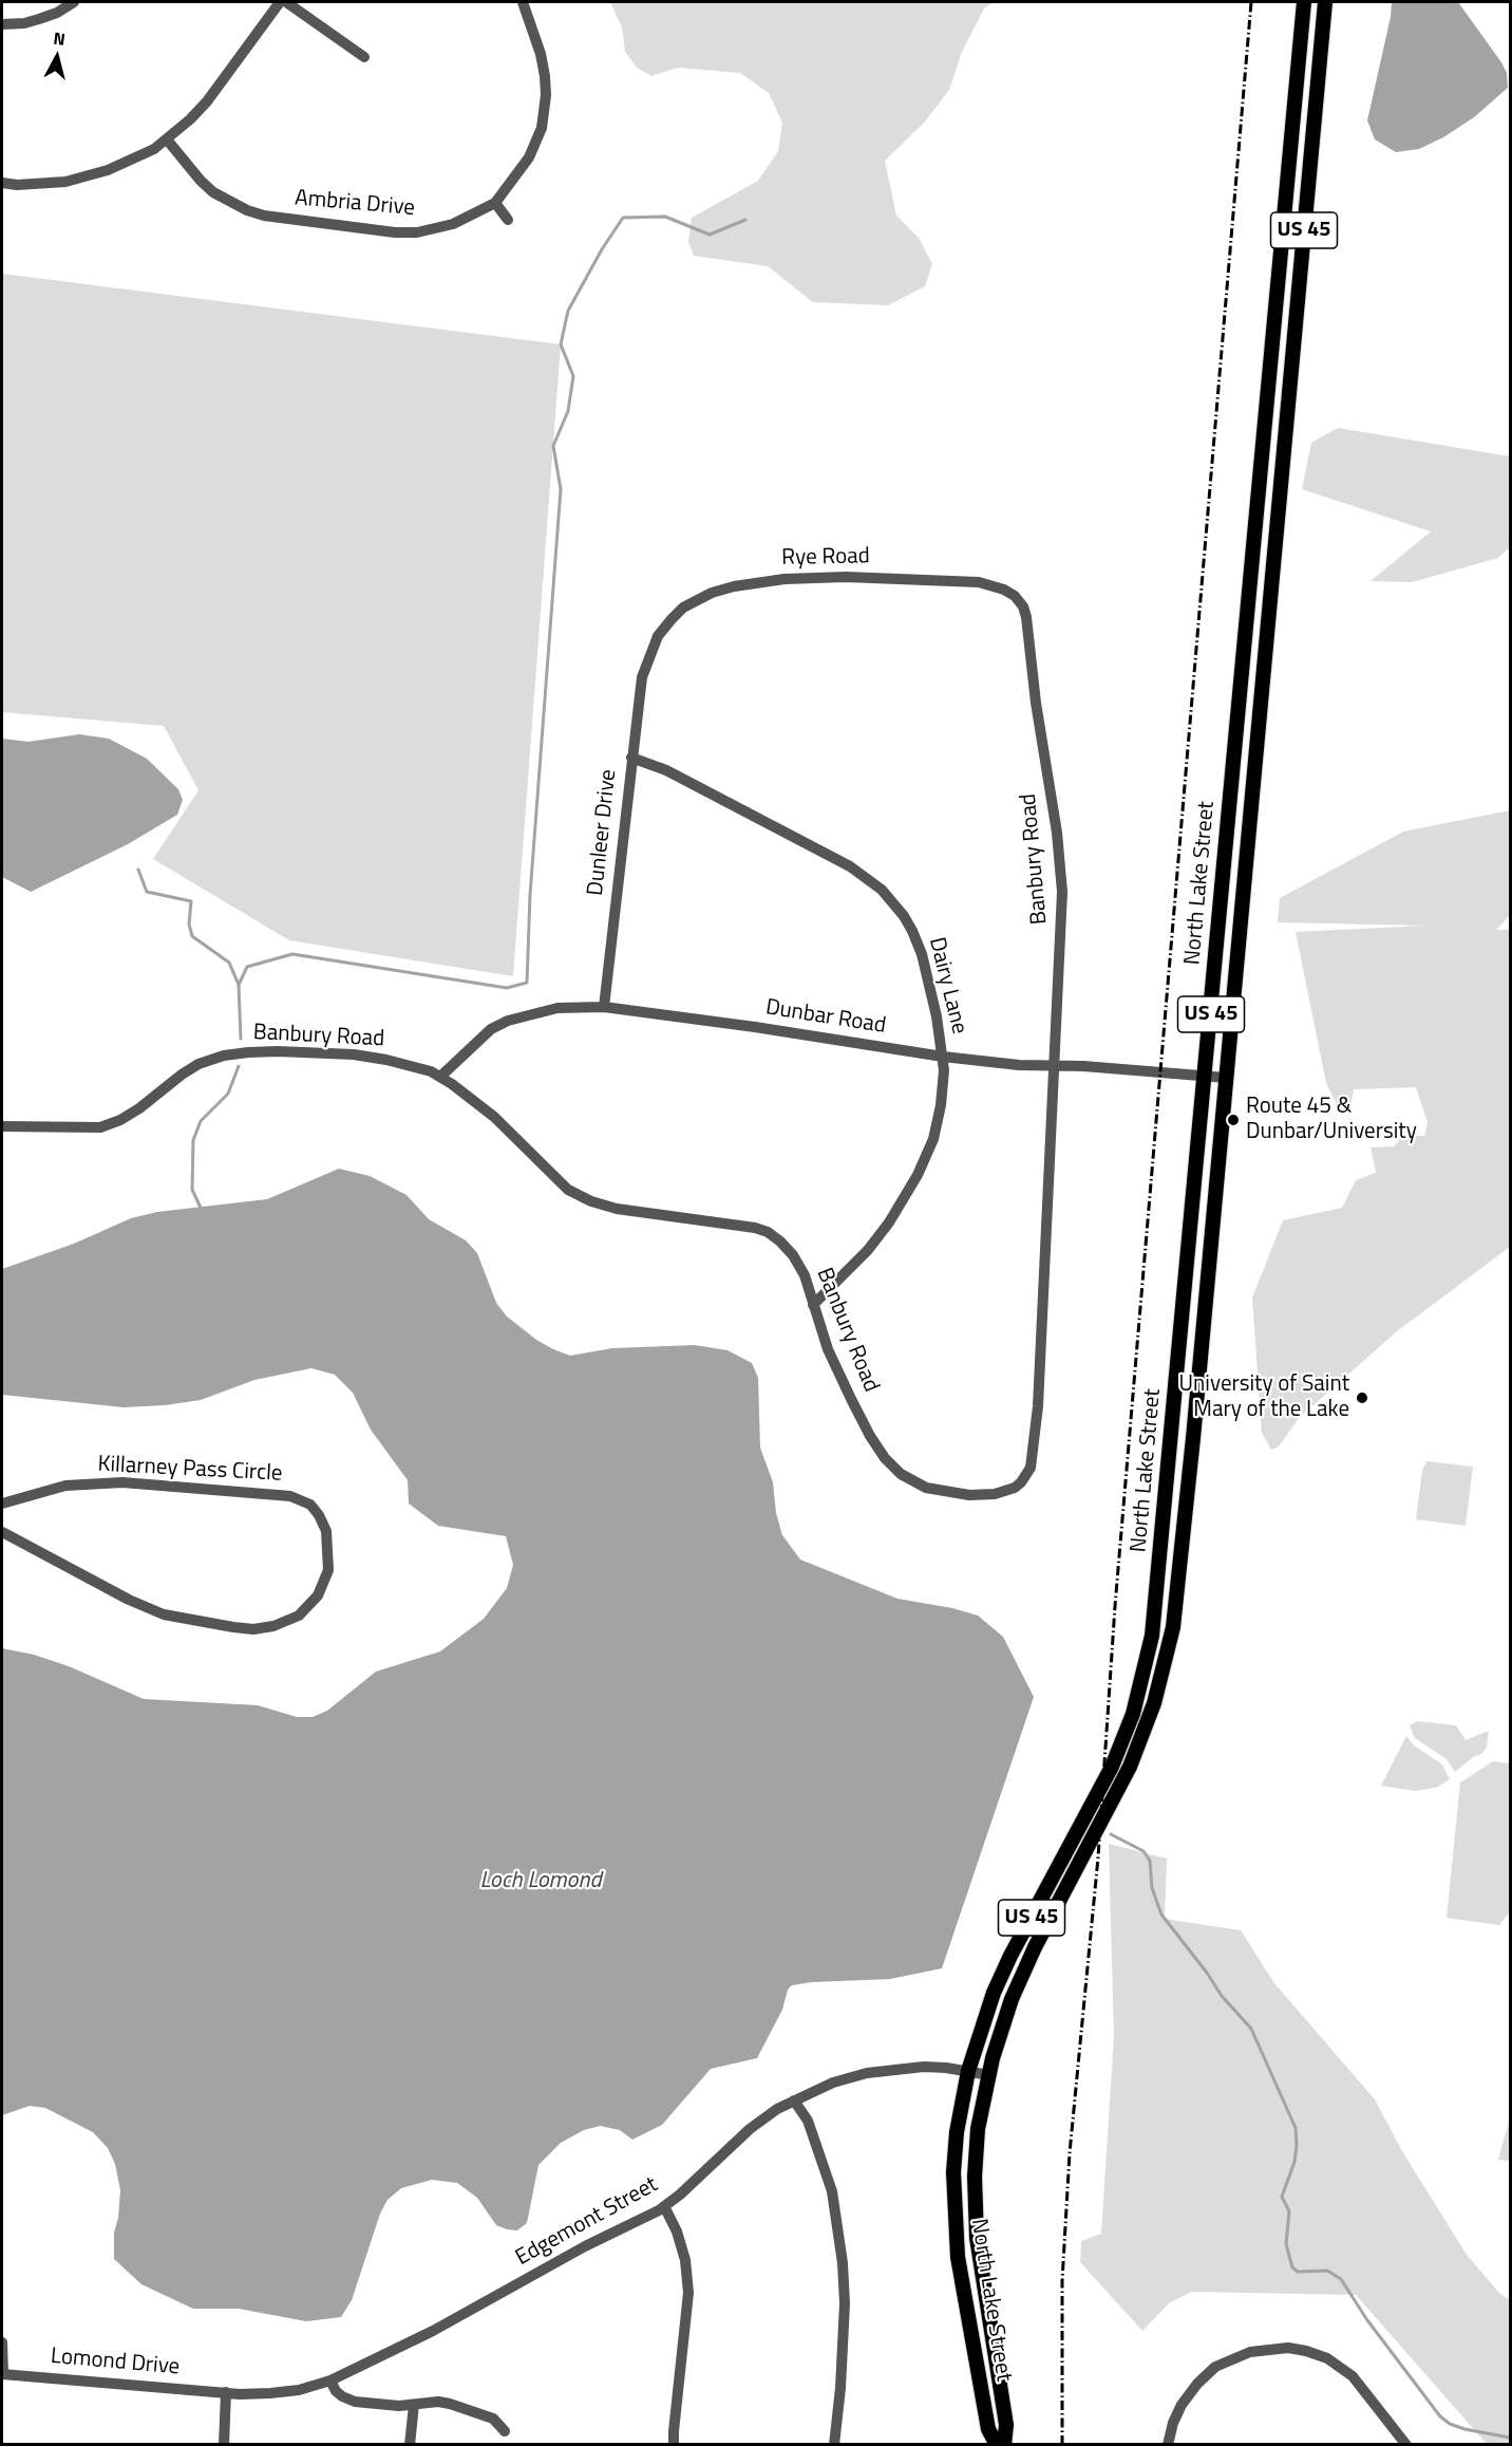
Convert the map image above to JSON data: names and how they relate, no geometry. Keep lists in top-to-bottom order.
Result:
{
  "streets": {
    "main road": ["US 45", "North Lake Street"],
    "street": [
      "Ambria Drive",
      "Rye Road",
      "Dunleer Drive",
      "Banbury Road",
      "Dairy Lane",
      "Dunbar Road",
      "Killarney Pass Circle",
      "Edgemont Street",
      "Lomond Drive"
    ]
  },
  "crossings": [
    ["Rye Road", "Dunleer Drive"],
    ["Rye Road", "Banbury Road"],
    ["Dunleer Drive", "Dairy Lane"],
    ["Dunleer Drive", "Dunbar Road"],
    ["Banbury Road", "Dairy Lane"],
    ["Banbury Road", "Dunbar Road"],
    ["North Lake Street", "Dunbar Road"],
    ["North Lake Street", "Edgemont Street"],
    ["Dairy Lane", "Dunbar Road"],
    ["Edgemont Street", "Lomond Drive"]
  ],
  "water": ["Loch Lomond"],
  "places": ["Route 45 & Dunbar/University", "University of Saint Mary of the Lake"],
  "north": "top"
}
